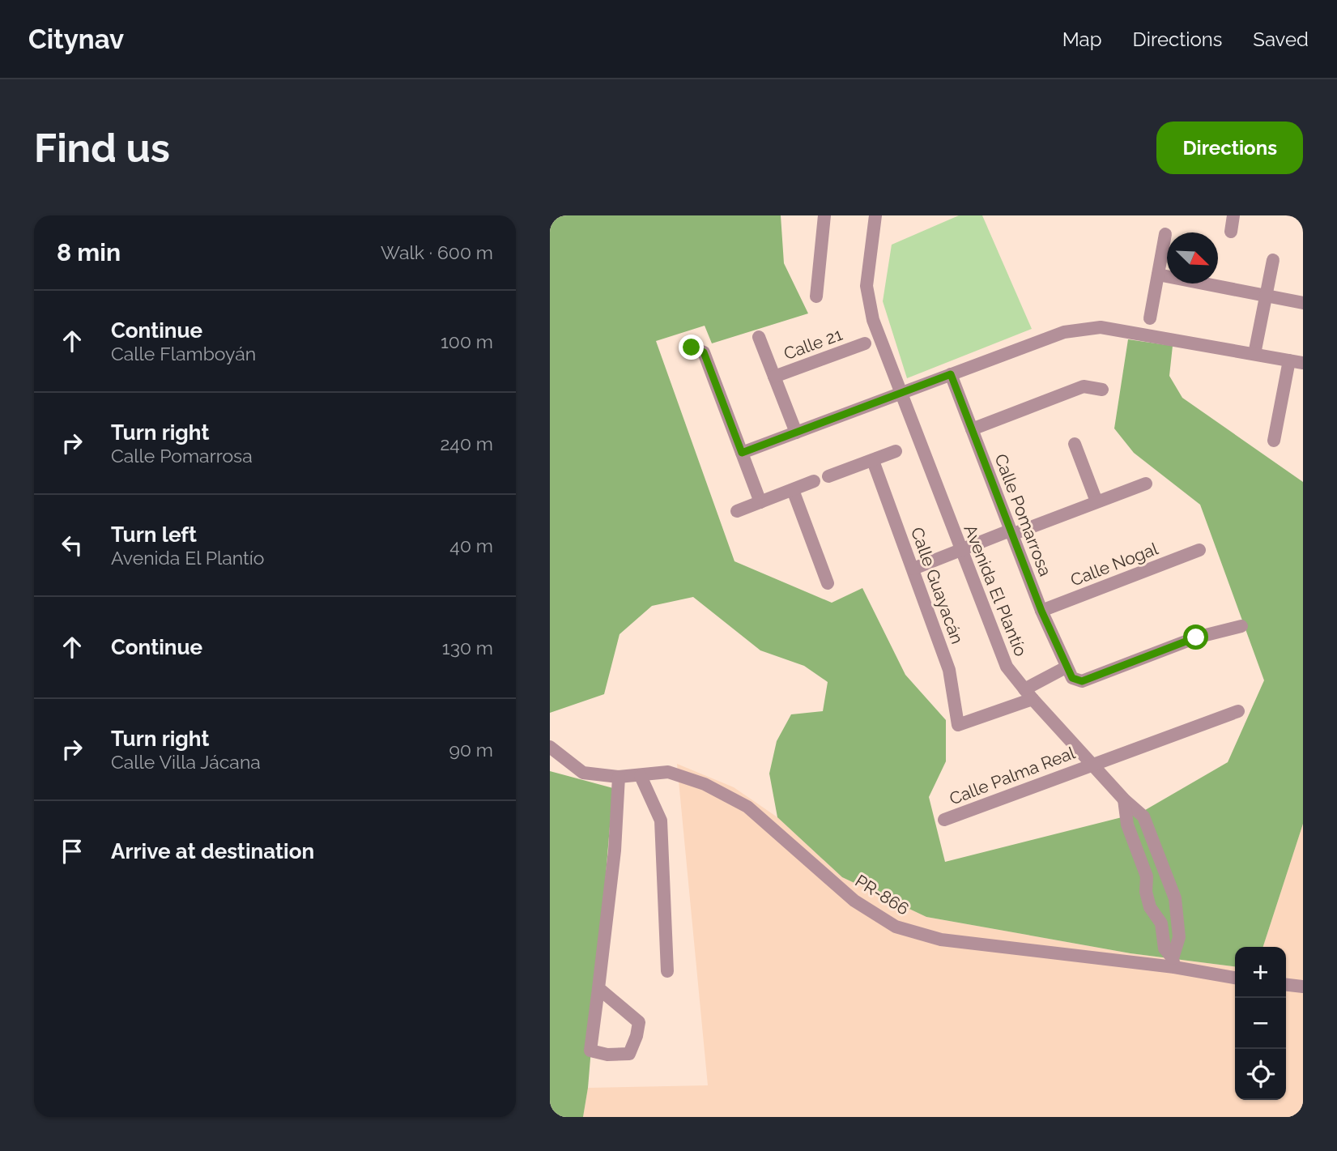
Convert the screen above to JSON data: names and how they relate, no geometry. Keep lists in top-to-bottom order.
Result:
{
  "streets": {
    "street": [
      "Calle 21",
      "Calle Pomarrosa",
      "Calle Nogal",
      "Calle Guayacán",
      "Avenida El Plantío",
      "Calle Palma Real",
      "PR-866"
    ]
  },
  "crossings": [
    ["Calle Pomarrosa", "Calle Nogal"],
    ["Calle Guayacán", "Avenida El Plantío"],
    ["Avenida El Plantío", "Calle Palma Real"],
    ["Avenida El Plantío", "PR-866"]
  ],
  "north": "bottom right",
  "page": {
    "header": "Citynav",
    "nav": ["Map", "Directions", "Saved"],
    "buttons": "Directions",
    "title": "Find us",
    "heading": ["8 min", "Walk · 600 m"],
    "list": [
      ["Continue", "Calle Flamboyán", "100 m"],
      ["Turn right", "Calle Pomarrosa", "240 m"],
      ["Turn left", "Avenida El Plantío", "40 m"],
      ["Continue", "130 m"],
      ["Turn right", "Calle Villa Jácana", "90 m"],
      "Arrive at destination"
    ],
    "map_buttons": ["+", "−"]
  }
}
